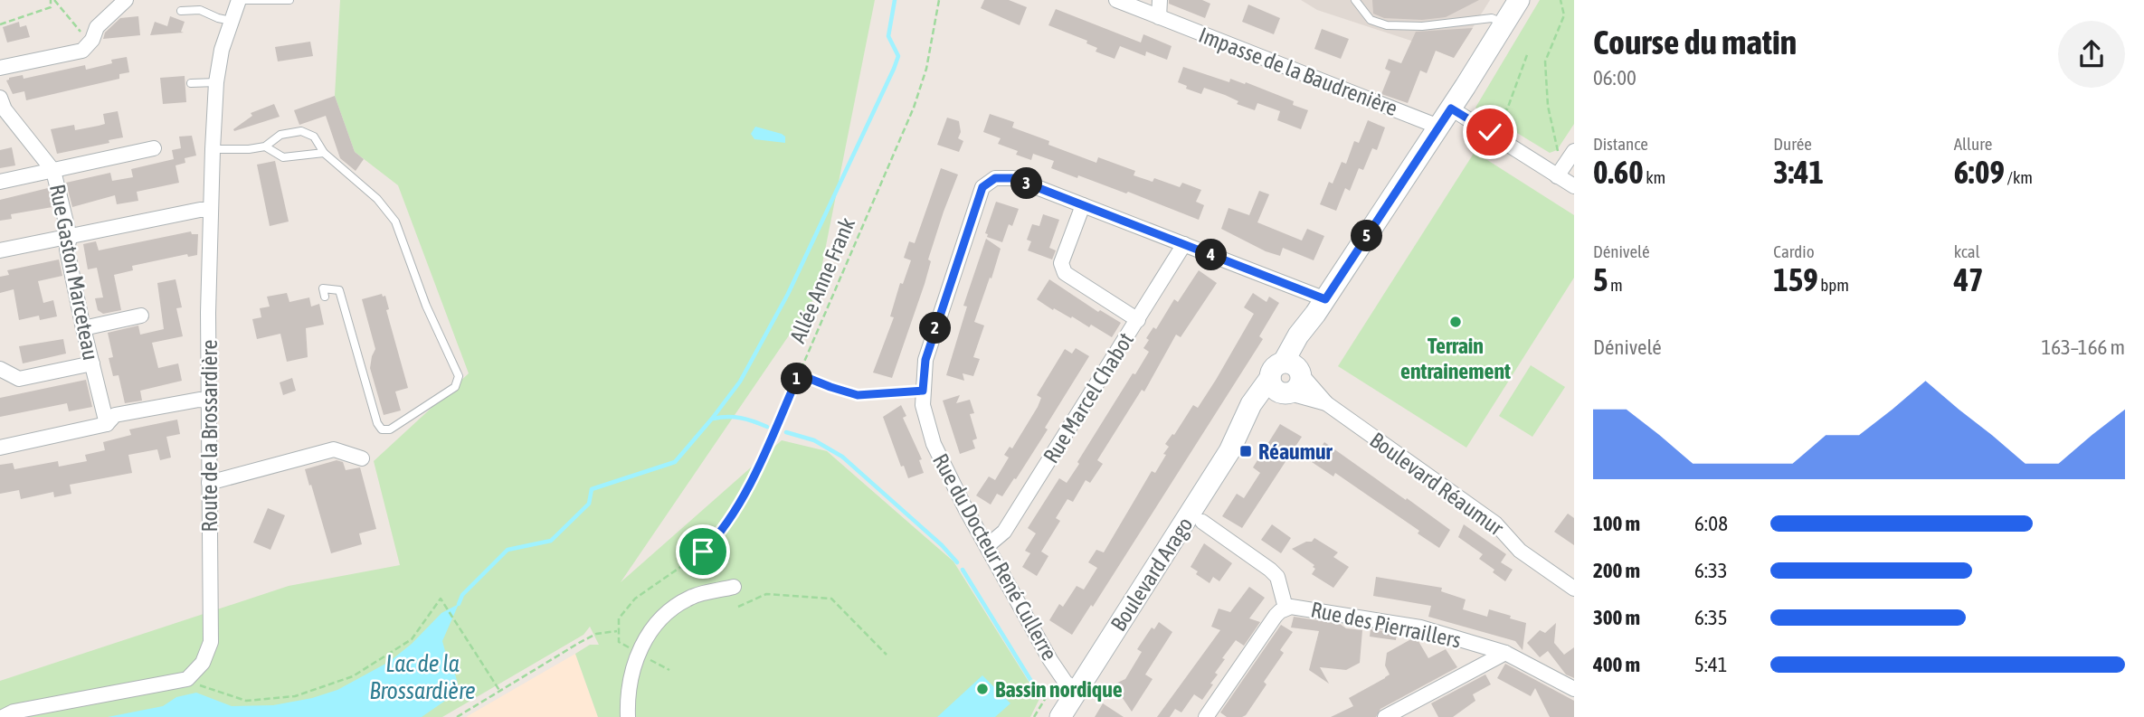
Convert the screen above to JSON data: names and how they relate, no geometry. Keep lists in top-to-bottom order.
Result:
{
  "streets": {
    "main road": ["Boulevard Arago"],
    "street": [
      "Impasse de la Baudrenière",
      "Rue Gaston Marceteau",
      "Rue Marcel Chabot",
      "Route de la Brossardière",
      "Boulevard Réaumur",
      "Rue du Docteur René Cullerre",
      "Rue des Pierraillers"
    ],
    "path": ["Allée Anne Frank"]
  },
  "crossings": [
    ["Impasse de la Baudrenière", "Boulevard Arago"],
    ["Rue Marcel Chabot", "Rue du Docteur René Cullerre"],
    ["Boulevard Réaumur", "Boulevard Arago"],
    ["Rue du Docteur René Cullerre", "Boulevard Arago"]
  ],
  "water": ["Lac de la Brossardière"],
  "places": {
    "other": ["Terrain entrainement", "Bassin nordique"],
    "transit": ["Réaumur"]
  },
  "page": {
    "heading": ["Course du matin", "06:00"],
    "stats": [
      ["Distance", "0.60 km"],
      ["Durée", "3:41"],
      ["Allure", "6:09 /km"],
      ["Dénivelé", "5 m"],
      ["Cardio", "159 bpm"],
      ["kcal", "47"]
    ],
    "pins": [
      "3",
      "5",
      "4",
      "2",
      "1"
    ],
    "chart": ["Dénivelé", "163–166 m"],
    "list": [
      {
        "name": "100 m",
        "note": "6:08"
      },
      {
        "name": "200 m",
        "note": "6:33"
      },
      {
        "name": "300 m",
        "note": "6:35"
      },
      {
        "name": "400 m",
        "note": "5:41"
      }
    ]
  }
}
